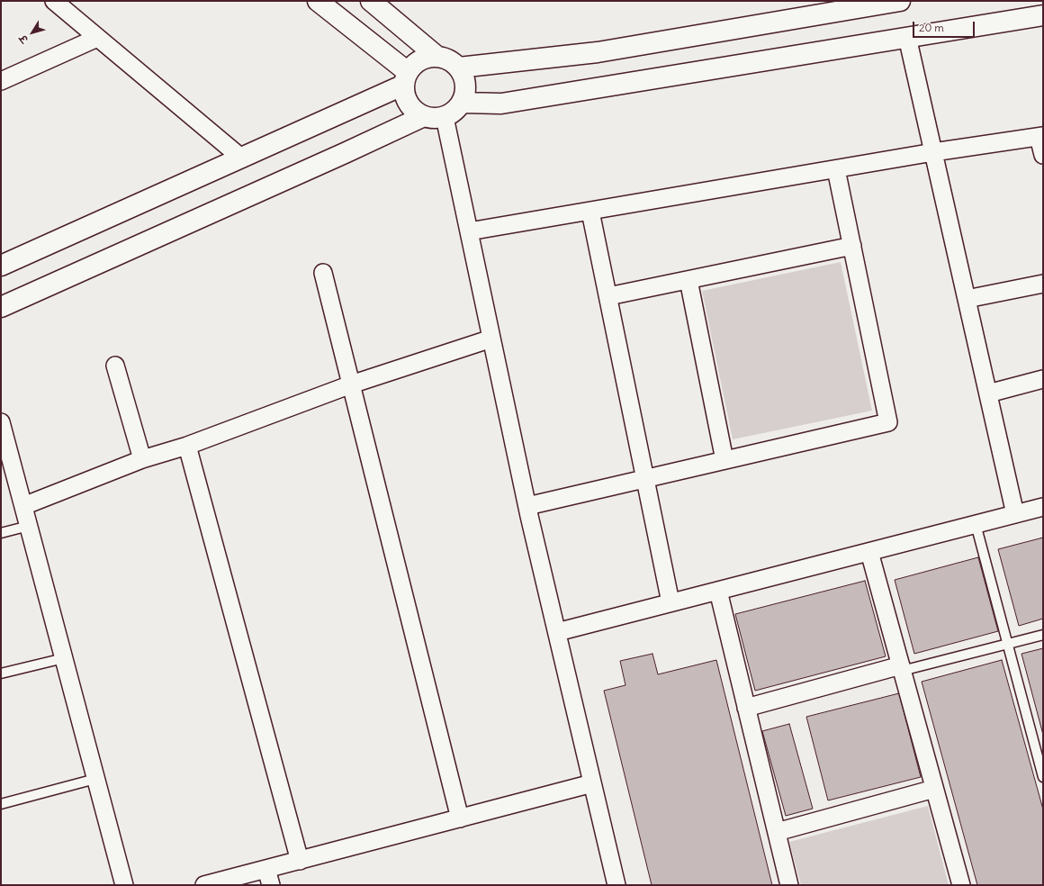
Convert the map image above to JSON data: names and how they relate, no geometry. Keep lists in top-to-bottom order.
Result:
{
  "scale_bar": "20 m",
  "north": "bottom left"
}
